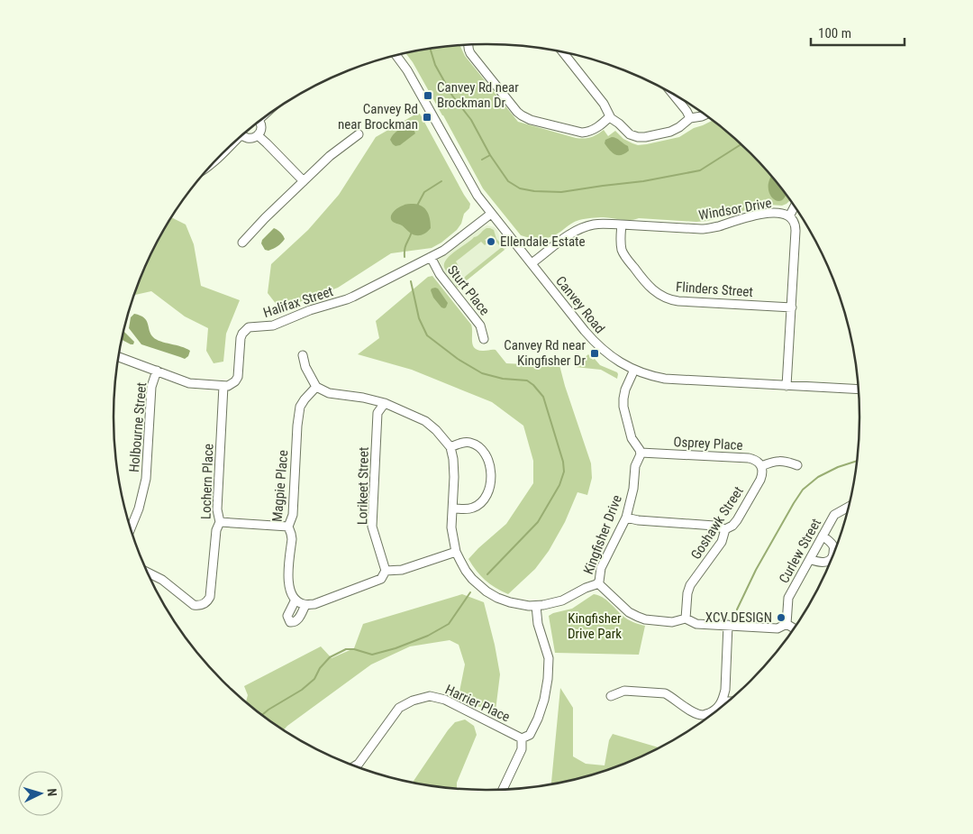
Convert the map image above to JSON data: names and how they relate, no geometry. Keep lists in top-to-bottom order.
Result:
{
  "streets": {
    "street": [
      "Windsor Drive",
      "Flinders Street",
      "Sturt Place",
      "Halifax Street",
      "Canvey Road",
      "Holbourne Street",
      "Osprey Place",
      "Lochern Place",
      "Magpie Place",
      "Lorikeet Street",
      "Goshawk Street",
      "Kingfisher Drive",
      "Curlew Street",
      "Harrier Place"
    ]
  },
  "crossings": [
    ["Windsor Drive", "Flinders Street"],
    ["Windsor Drive", "Canvey Road"],
    ["Sturt Place", "Halifax Street"],
    ["Halifax Street", "Canvey Road"],
    ["Halifax Street", "Lochern Place"],
    ["Osprey Place", "Goshawk Street"],
    ["Osprey Place", "Kingfisher Drive"]
  ],
  "parks": ["Kingfisher Drive Park"],
  "places": {
    "transit": ["Canvey Rd near Brockman Dr", "Canvey Rd near Brockman", "Canvey Rd near Kingfisher Dr"],
    "other": ["Ellendale Estate", "XCV DESIGN"]
  },
  "scale_bar": "100 m",
  "north": "right"
}
